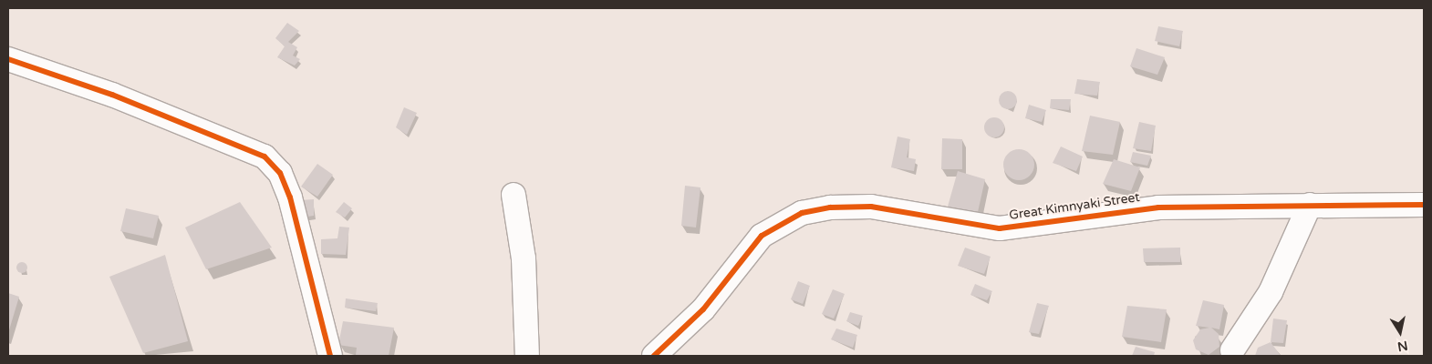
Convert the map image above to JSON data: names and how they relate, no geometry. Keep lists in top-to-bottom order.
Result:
{
  "streets": {
    "street": ["Great Kimnyaki Street"]
  },
  "north": "bottom"
}
